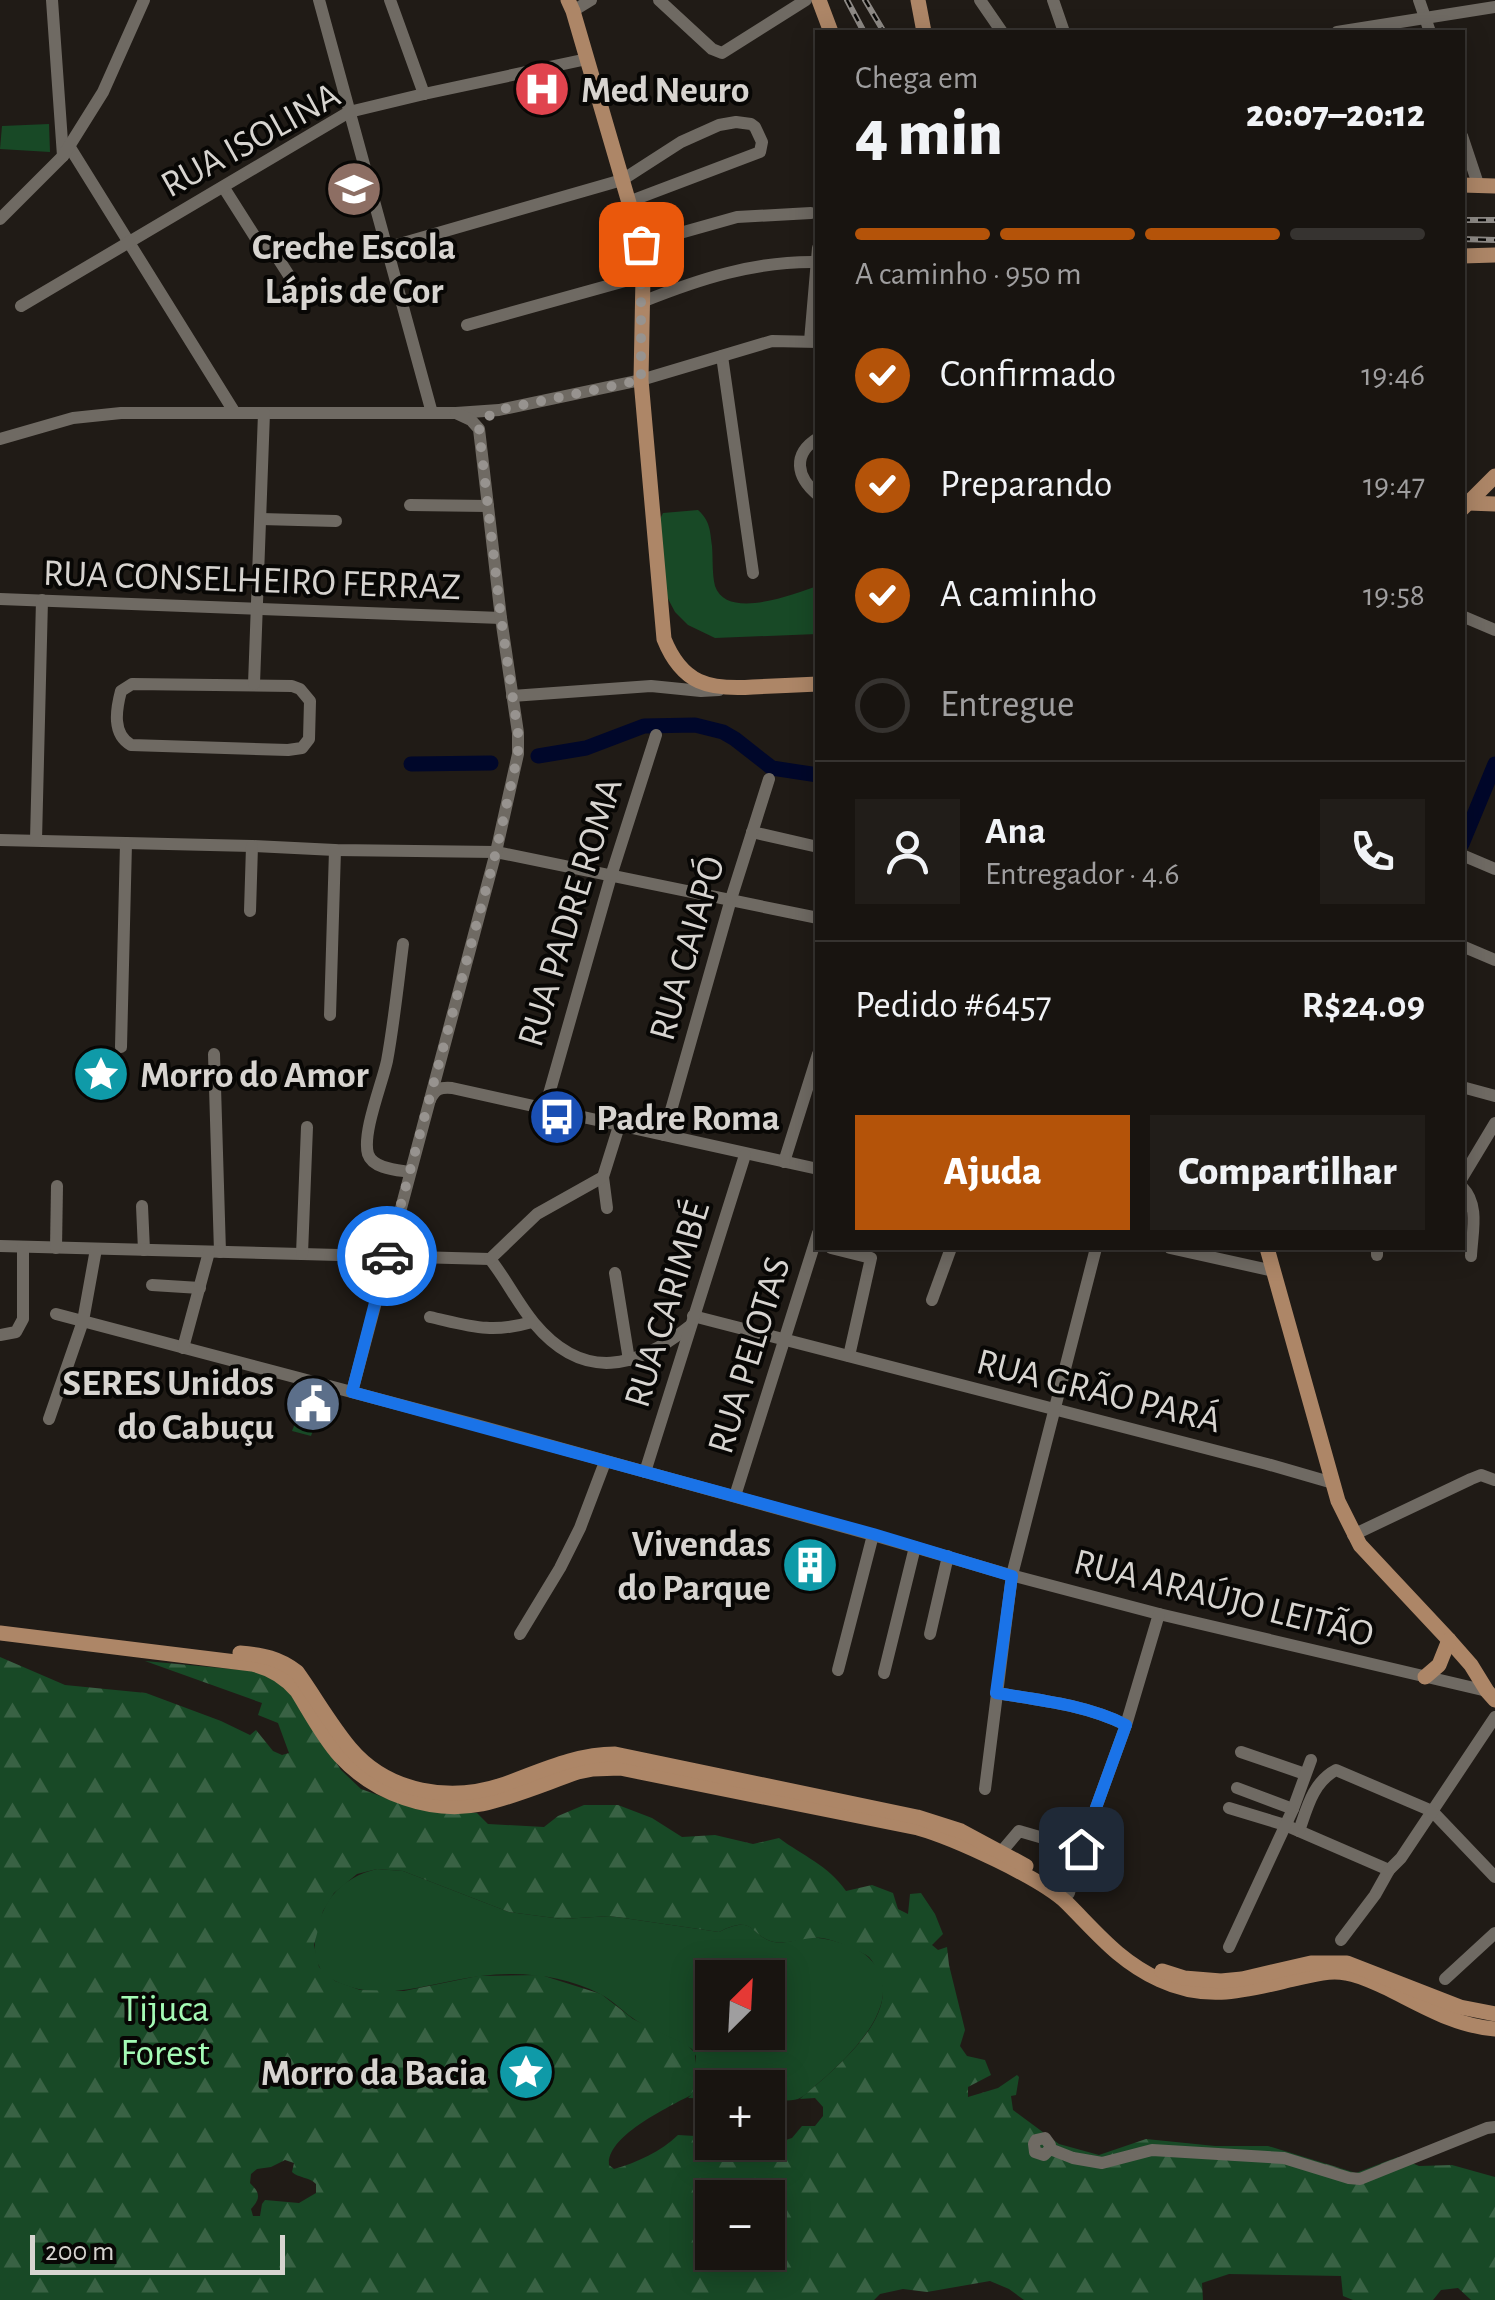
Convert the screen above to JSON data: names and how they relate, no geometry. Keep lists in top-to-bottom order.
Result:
{
  "streets": {
    "street": [
      "RUA ISOLINA",
      "RUA CONSELHEIRO FERRAZ",
      "RUA PADRE ROMA",
      "RUA CAIAPÓ",
      "RUA CARIMBÉ",
      "RUA PELOTAS",
      "RUA GRÃO PARÁ",
      "RUA ARAÚJO LEITÃO"
    ]
  },
  "crossings": [
    ["RUA CARIMBÉ", "RUA GRÃO PARÁ"],
    ["RUA CARIMBÉ", "RUA ARAÚJO LEITÃO"],
    ["RUA PELOTAS", "RUA GRÃO PARÁ"],
    ["RUA PELOTAS", "RUA ARAÚJO LEITÃO"]
  ],
  "parks": ["Tijuca Forest"],
  "places": {
    "hospital": ["Med Neuro"],
    "school or university": ["Creche Escola Lápis de Cor"],
    "place": ["Morro do Amor", "Morro da Bacia"],
    "bus stop": ["Padre Roma"],
    "public building": ["SERES Unidos do Cabuçu"],
    "building": ["Vivendas do Parque"]
  },
  "scale_bar": "200 m",
  "north": "top right",
  "page": {
    "heading": ["4 min", "Chega em", "20:07–20:12"],
    "panel": [
      "Ana",
      "Entregador · 4.6",
      "Pedido #6457",
      "R$24.09"
    ],
    "bar": "A caminho · 950 m",
    "list": [
      ["Confirmado", "19:46"],
      ["Preparando", "19:47"],
      ["A caminho", "19:58"],
      "Entregue"
    ],
    "buttons": ["Ajuda", "Compartilhar"],
    "map_buttons": ["+", "−"],
    "scale": "200 m"
  }
}
